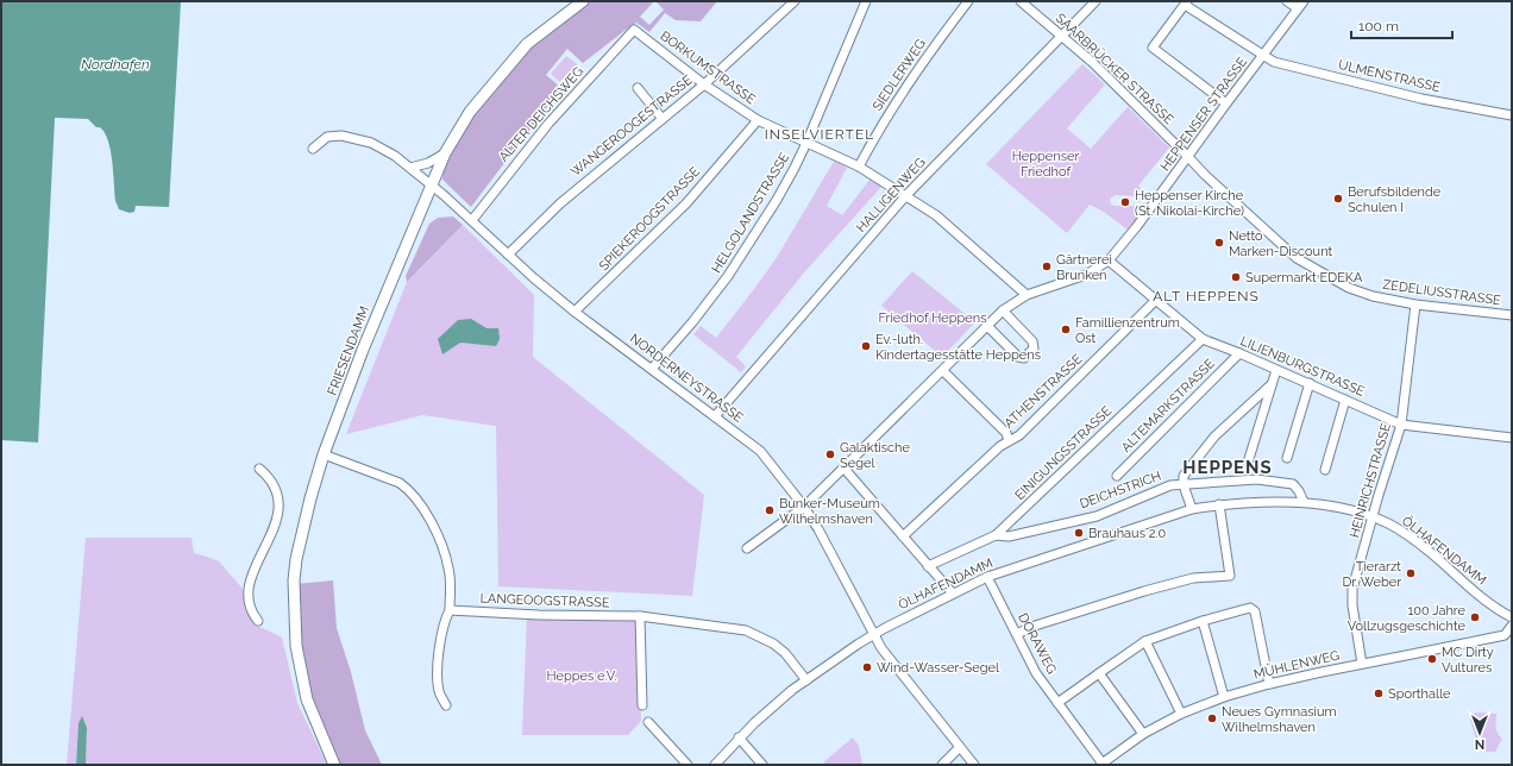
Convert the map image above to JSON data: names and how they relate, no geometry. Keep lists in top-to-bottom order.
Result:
{
  "streets": {
    "main road": ["FRIESENDAMM"],
    "street": [
      "BORKUMSTRASSE",
      "SAARBRÜCKER STRASSE",
      "SIEDLERWEG",
      "ULMENSTRASSE",
      "ALTER DEICHSWEG",
      "HEPPENSER STRASSE",
      "WANGEROOGESTRASSE",
      "HALLIGENWEG",
      "HELGOLANDSTRASSE",
      "SPIEKEROOGSTRASSE",
      "ZEDELIUSSTRASSE",
      "LILIENBURGSTRASSE",
      "NORDERNEYSTRASSE",
      "ATHENSTRASSE",
      "ALTEMARKSTRASSE",
      "EINIGUNGSSTRASSE",
      "HEINRICHSTRASSE",
      "DEICHSTRICH",
      "ÖLHAFENDAMM",
      "LANGEOOGSTRASSE",
      "DORAWEG",
      "MÜHLENWEG"
    ]
  },
  "crossings": [
    ["BORKUMSTRASSE", "SIEDLERWEG"],
    ["BORKUMSTRASSE", "ALTER DEICHSWEG"],
    ["BORKUMSTRASSE", "HEPPENSER STRASSE"],
    ["BORKUMSTRASSE", "WANGEROOGESTRASSE"],
    ["BORKUMSTRASSE", "HALLIGENWEG"],
    ["BORKUMSTRASSE", "HELGOLANDSTRASSE"],
    ["BORKUMSTRASSE", "SPIEKEROOGSTRASSE"],
    ["SAARBRÜCKER STRASSE", "HEPPENSER STRASSE"],
    ["SAARBRÜCKER STRASSE", "HALLIGENWEG"],
    ["SAARBRÜCKER STRASSE", "ZEDELIUSSTRASSE"],
    ["ULMENSTRASSE", "HEPPENSER STRASSE"],
    ["ALTER DEICHSWEG", "NORDERNEYSTRASSE"],
    ["HEPPENSER STRASSE", "ZEDELIUSSTRASSE"],
    ["HEPPENSER STRASSE", "LILIENBURGSTRASSE"],
    ["HEPPENSER STRASSE", "NORDERNEYSTRASSE"],
    ["WANGEROOGESTRASSE", "NORDERNEYSTRASSE"],
    ["HALLIGENWEG", "NORDERNEYSTRASSE"],
    ["HELGOLANDSTRASSE", "NORDERNEYSTRASSE"],
    ["SPIEKEROOGSTRASSE", "NORDERNEYSTRASSE"],
    ["ZEDELIUSSTRASSE", "HEINRICHSTRASSE"],
    ["FRIESENDAMM", "NORDERNEYSTRASSE"],
    ["LILIENBURGSTRASSE", "ATHENSTRASSE"],
    ["LILIENBURGSTRASSE", "ALTEMARKSTRASSE"],
    ["LILIENBURGSTRASSE", "EINIGUNGSSTRASSE"],
    ["LILIENBURGSTRASSE", "HEINRICHSTRASSE"],
    ["NORDERNEYSTRASSE", "ÖLHAFENDAMM"],
    ["EINIGUNGSSTRASSE", "DEICHSTRICH"],
    ["HEINRICHSTRASSE", "ÖLHAFENDAMM"],
    ["HEINRICHSTRASSE", "MÜHLENWEG"],
    ["DEICHSTRICH", "ÖLHAFENDAMM"],
    ["ÖLHAFENDAMM", "LANGEOOGSTRASSE"],
    ["ÖLHAFENDAMM", "DORAWEG"],
    ["DORAWEG", "MÜHLENWEG"]
  ],
  "districts": ["INSELVIERTEL", "ALT HEPPENS", "HEPPENS"],
  "water": ["Nordhafen"],
  "parks": ["Heppenser Friedhof", "Friedhof Heppens", "Heppes e.V."],
  "places": [
    "Berufsbildende Schulen I",
    "Heppenser Kirche (St. Nikolai-Kirche)",
    "Netto Marken-Discount",
    "Gärtnerei Brunken",
    "Supermarkt EDEKA",
    "Famillienzentrum Ost",
    "Ev.-luth. Kindertagesstätte Heppens",
    "Galaktische Segel",
    "Bunker-Museum Wilhelmshaven",
    "Brauhaus 2.0",
    "Tierarzt Dr. Weber",
    "100 Jahre Vollzugsgeschichte",
    "MC Dirty Vultures",
    "Wind-Wasser-Segel",
    "Sporthalle",
    "Neues Gymnasium Wilhelmshaven"
  ],
  "scale_bar": "100 m",
  "north": "bottom"
}
